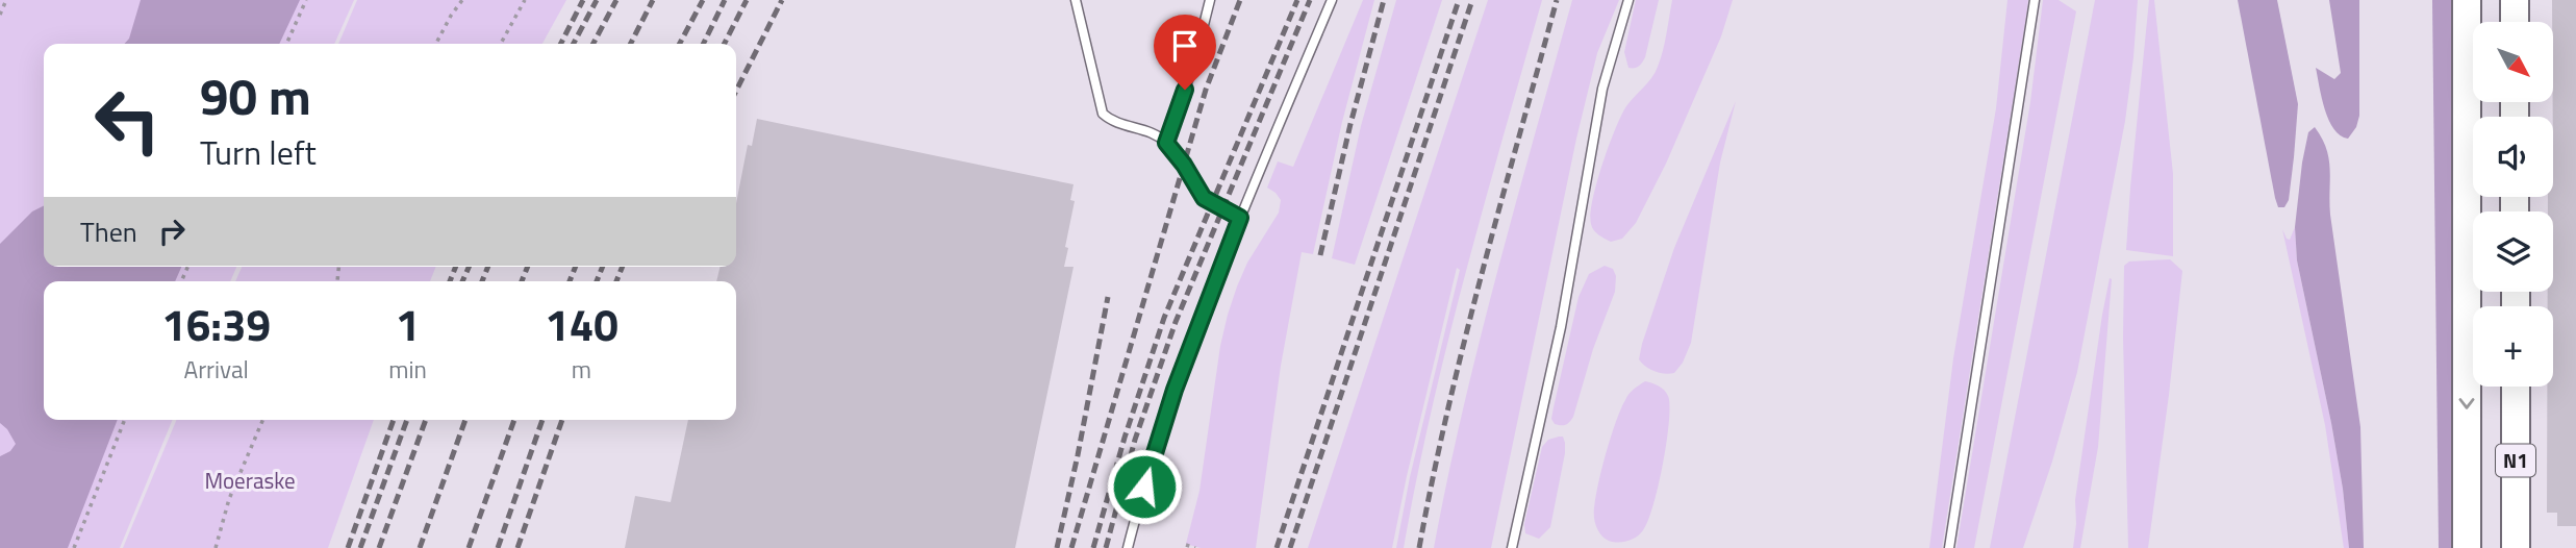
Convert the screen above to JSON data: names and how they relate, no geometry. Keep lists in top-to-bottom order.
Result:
{
  "streets": {
    "main road": ["N1"]
  },
  "parks": ["Moeraske"],
  "north": "bottom right",
  "page": {
    "map_buttons": "+",
    "turn": ["90 m", "Turn left"],
    "then": "Then",
    "eta": [
      "16:39",
      "Arrival",
      "1",
      "min",
      "140",
      "m"
    ]
  }
}
